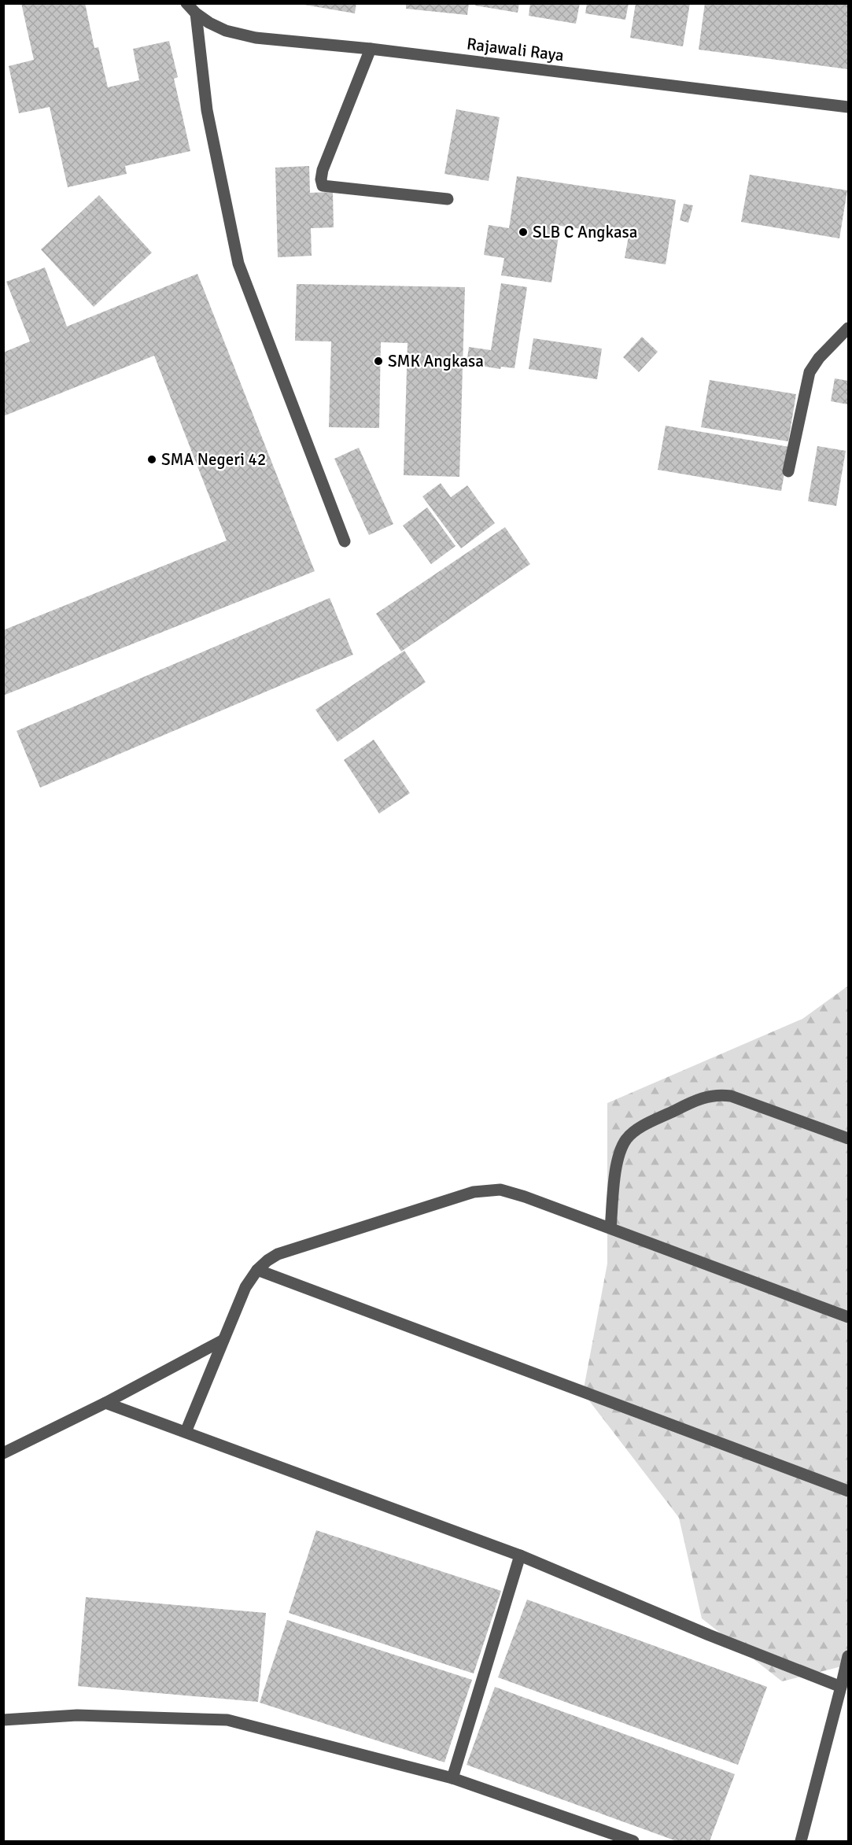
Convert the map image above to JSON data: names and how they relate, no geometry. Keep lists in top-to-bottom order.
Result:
{
  "streets": {
    "street": ["Rajawali Raya"]
  },
  "places": ["SLB C Angkasa", "SMK Angkasa", "SMA Negeri 42"]
}
